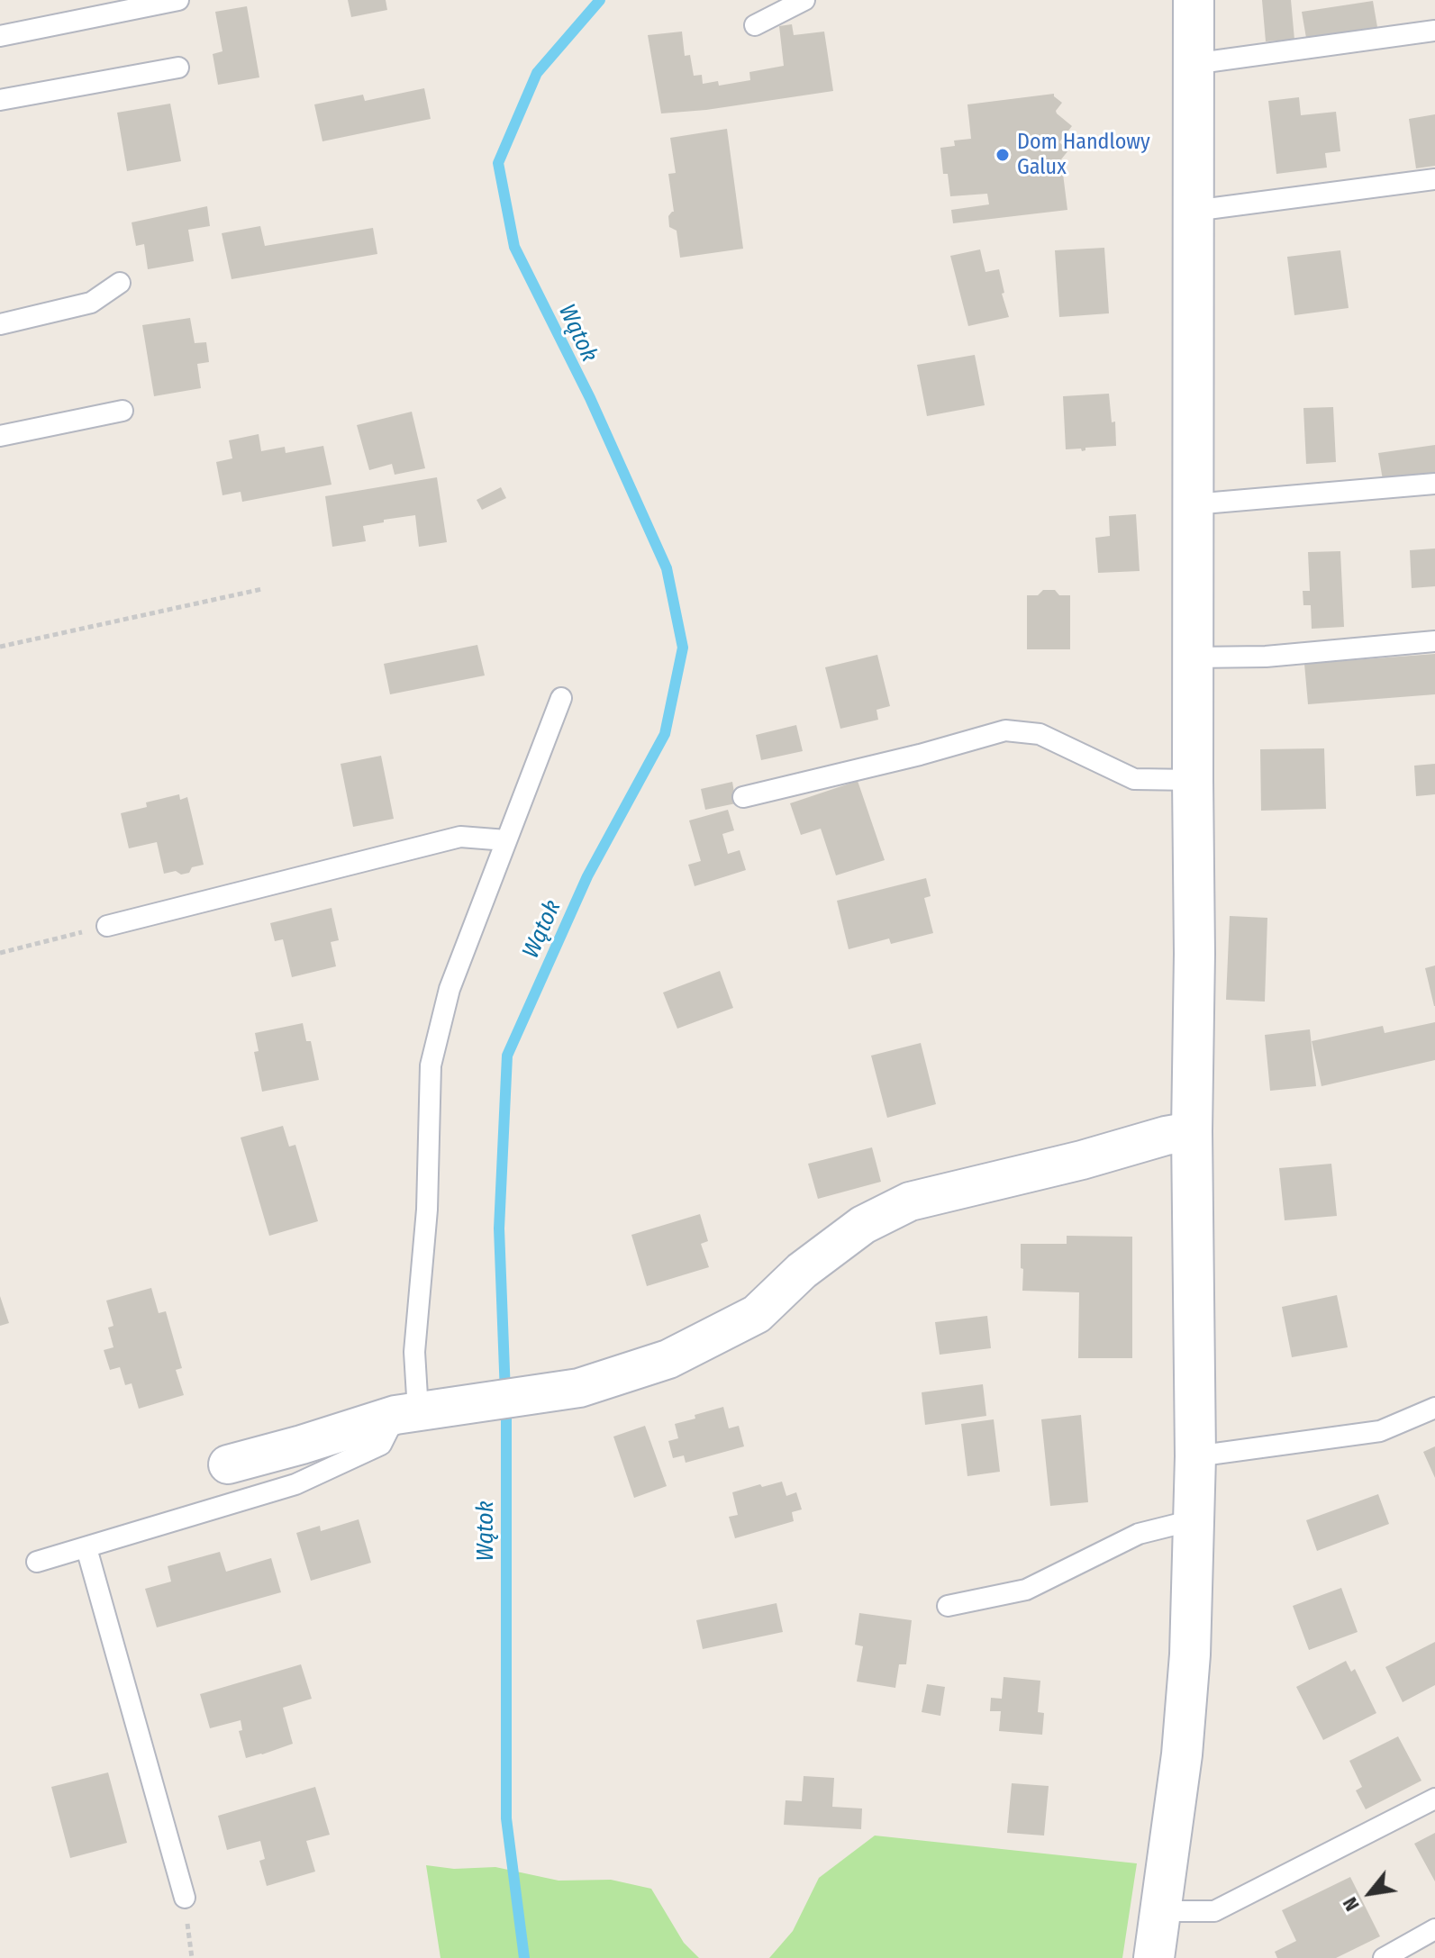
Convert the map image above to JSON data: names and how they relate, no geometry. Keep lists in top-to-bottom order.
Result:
{
  "water": ["Wątok"],
  "places": ["Dom Handlowy Galux"],
  "north": "bottom left"
}
